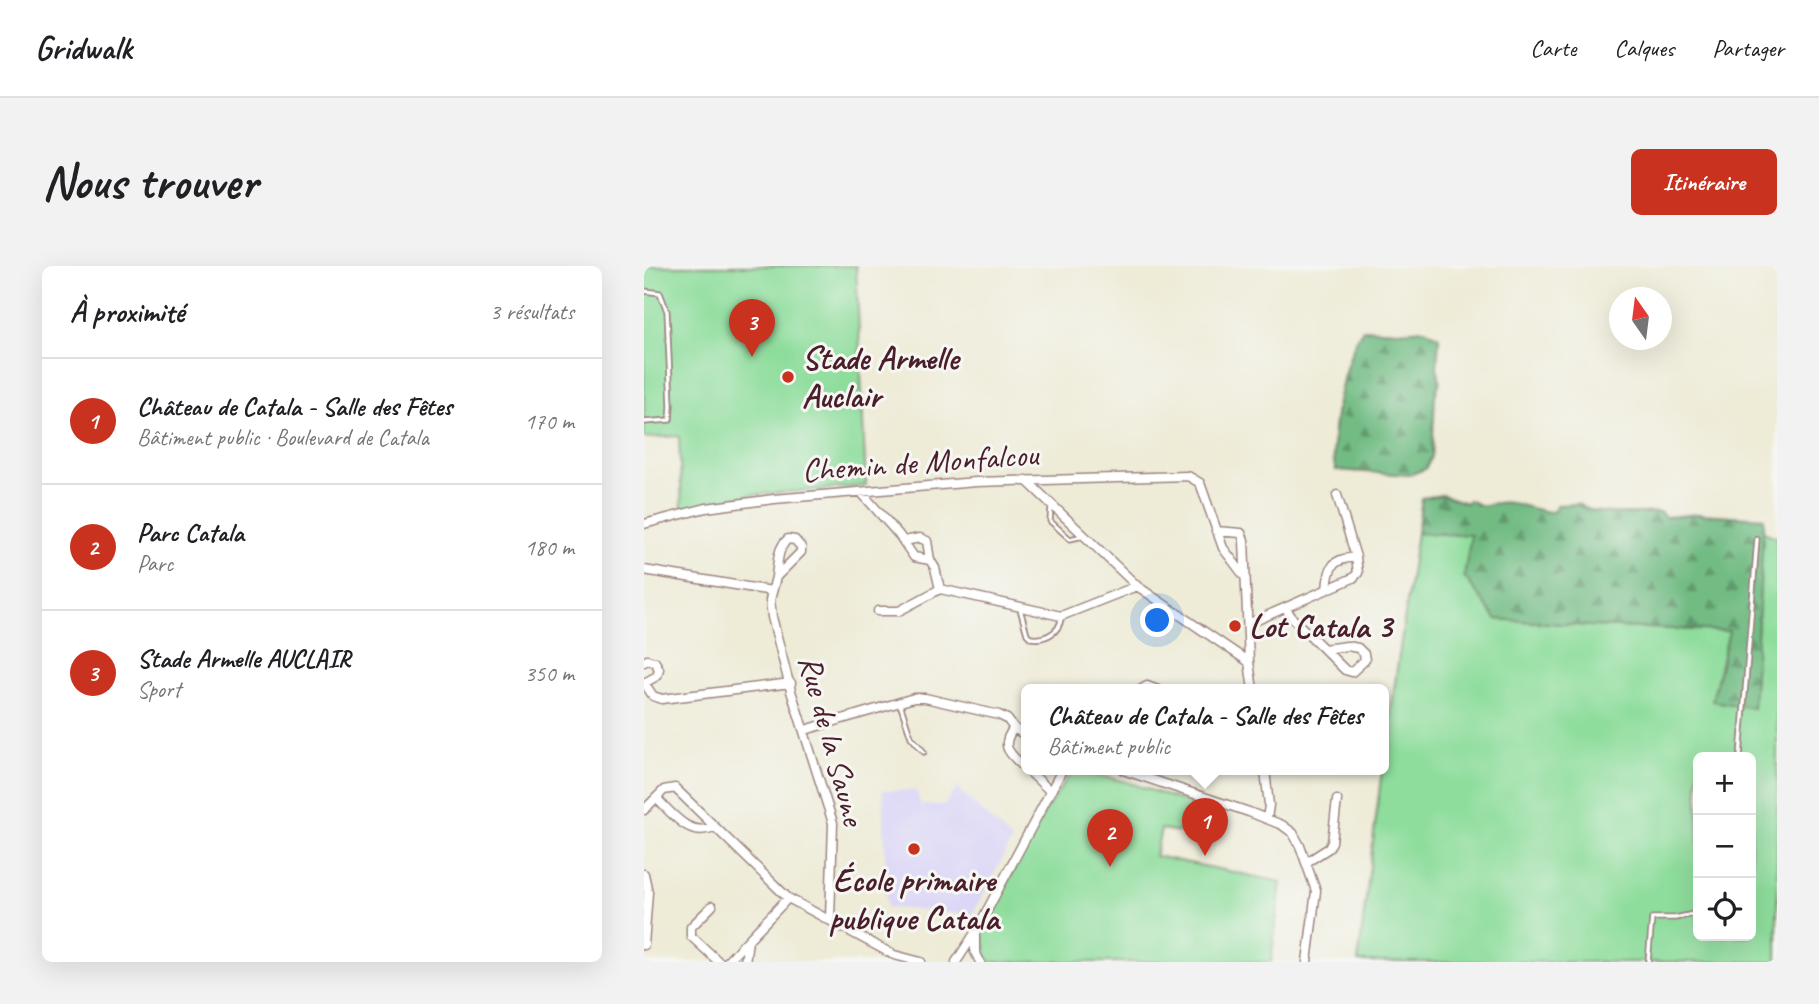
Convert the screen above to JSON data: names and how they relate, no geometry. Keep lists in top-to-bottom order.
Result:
{
  "streets": {
    "street": ["Chemin de Monfalcou", "Rue de la Saune"]
  },
  "places": ["Stade Armelle Auclair", "Lot Catala 3", "École primaire publique Catala"],
  "north": "top",
  "page": {
    "header": "Gridwalk",
    "nav": ["Carte", "Calques", "Partager"],
    "buttons": "Itinéraire",
    "title": "Nous trouver",
    "heading": ["À proximité", "3 résultats"],
    "pins": ["3", "1", "2"],
    "list": [
      {
        "mark": "1",
        "name": "Château de Catala - Salle des Fêtes",
        "note": "Bâtiment public · Boulevard de Catala",
        "value": "170 m"
      },
      {
        "mark": "2",
        "name": "Parc Catala",
        "note": "Parc",
        "value": "180 m"
      },
      {
        "mark": "3",
        "name": "Stade Armelle AUCLAIR",
        "note": "Sport",
        "value": "350 m"
      }
    ],
    "popup": ["Château de Catala - Salle des Fêtes", "Bâtiment public"],
    "map_buttons": ["+", "−"]
  }
}
